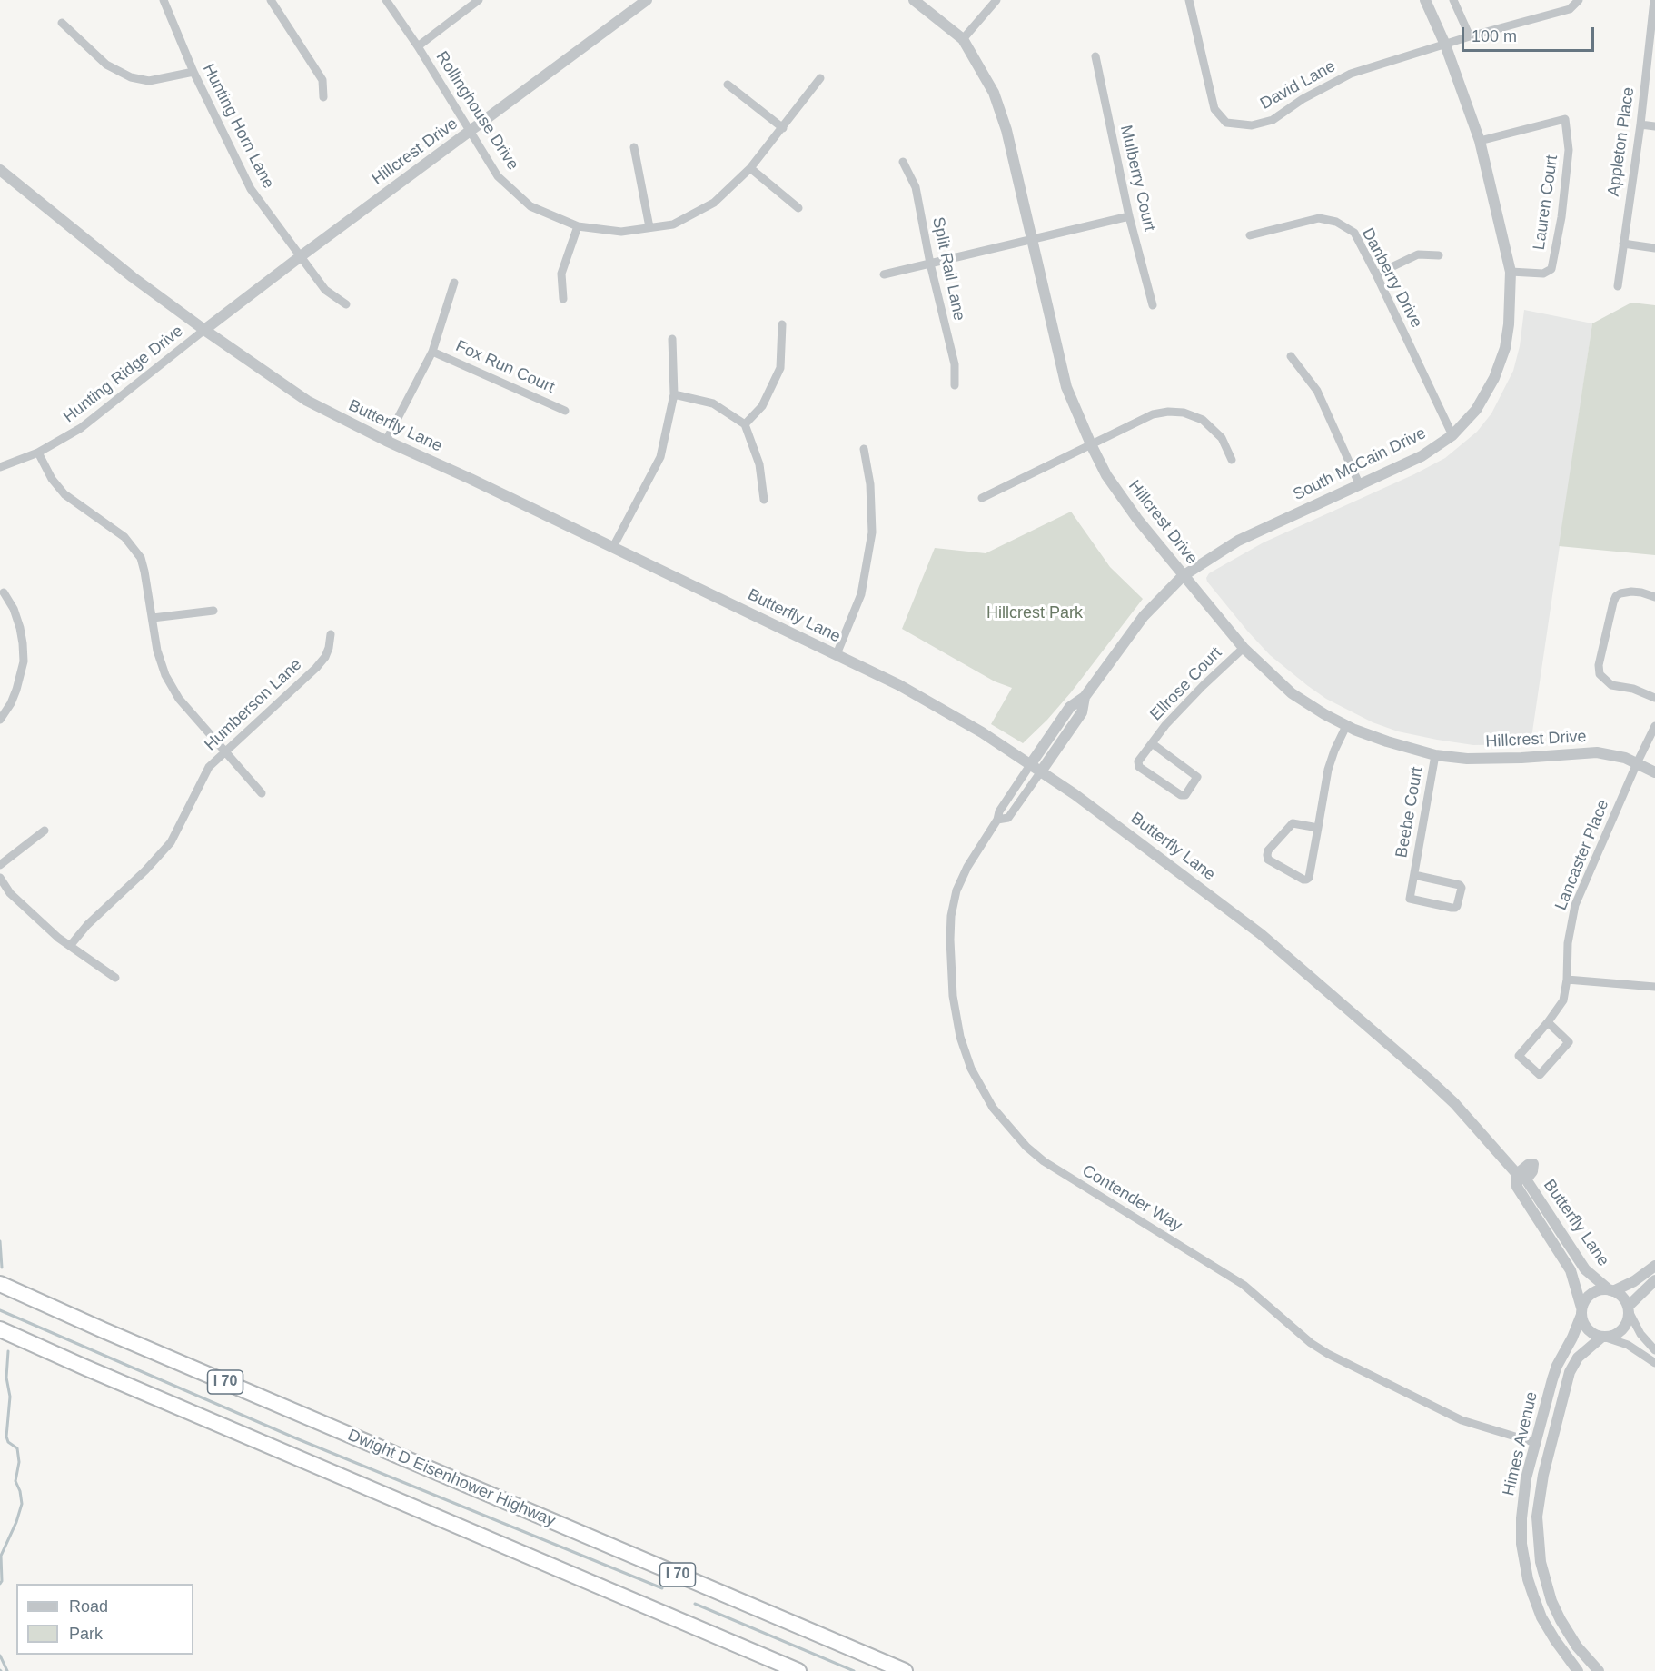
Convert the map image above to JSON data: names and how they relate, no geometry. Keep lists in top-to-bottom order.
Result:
{
  "streets": {
    "highway": ["I 70", "Dwight D Eisenhower Highway"],
    "street": [
      "David Lane",
      "Rollinghouse Drive",
      "Hunting Horn Lane",
      "Appleton Place",
      "Hillcrest Drive",
      "Mulberry Court",
      "Lauren Court",
      "Split Rail Lane",
      "Danberry Drive",
      "Fox Run Court",
      "Hunting Ridge Drive",
      "Butterfly Lane",
      "South McCain Drive",
      "Ellrose Court",
      "Humberson Lane",
      "Beebe Court",
      "Lancaster Place",
      "Contender Way",
      "Himes Avenue"
    ]
  },
  "crossings": [
    ["David Lane", "South McCain Drive"],
    ["Rollinghouse Drive", "Hillcrest Drive"],
    ["Hunting Horn Lane", "Hillcrest Drive"],
    ["Hillcrest Drive", "Hunting Ridge Drive"],
    ["Hillcrest Drive", "Butterfly Lane"],
    ["Hillcrest Drive", "South McCain Drive"],
    ["Hillcrest Drive", "Ellrose Court"],
    ["Hillcrest Drive", "Beebe Court"],
    ["Hillcrest Drive", "Lancaster Place"],
    ["Lauren Court", "South McCain Drive"],
    ["Danberry Drive", "South McCain Drive"],
    ["Hunting Ridge Drive", "Butterfly Lane"],
    ["Butterfly Lane", "South McCain Drive"],
    ["Butterfly Lane", "Contender Way"],
    ["Butterfly Lane", "Himes Avenue"],
    ["South McCain Drive", "Contender Way"],
    ["Contender Way", "Himes Avenue"]
  ],
  "parks": ["Hillcrest Park"],
  "legend": ["Road", "Park"],
  "scale_bar": "100 m"
}
